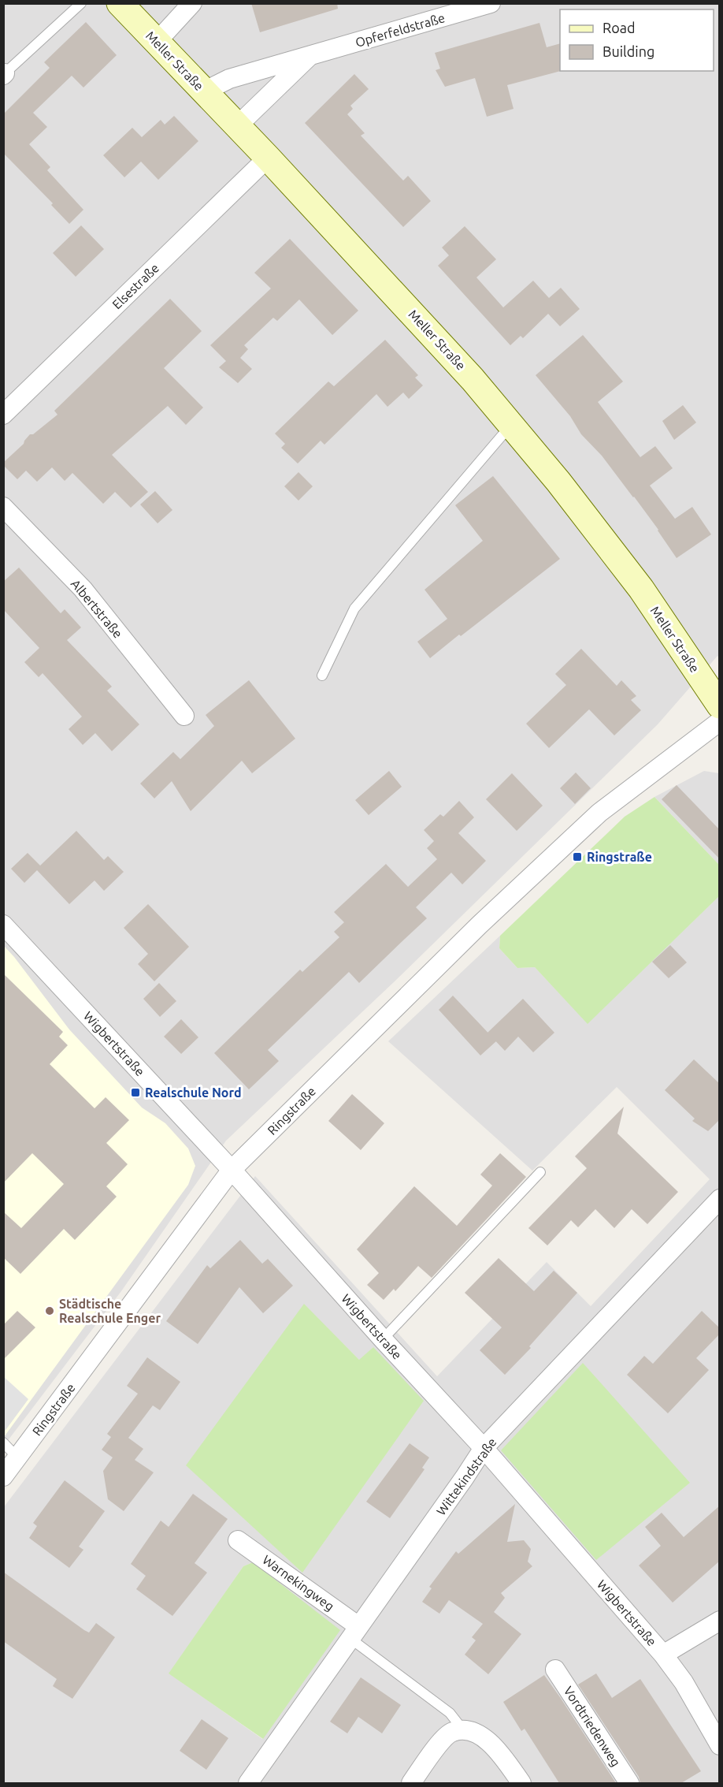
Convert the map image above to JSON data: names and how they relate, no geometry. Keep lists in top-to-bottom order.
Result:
{
  "streets": {
    "main road": ["Meller Straße"],
    "street": [
      "Opferfeldstraße",
      "Elsestraße",
      "Albertstraße",
      "Wigbertstraße",
      "Ringstraße",
      "Wittekindstraße",
      "Warnekingweg",
      "Vordtriedenweg"
    ]
  },
  "crossings": [
    ["Opferfeldstraße", "Meller Straße"],
    ["Meller Straße", "Elsestraße"],
    ["Wigbertstraße", "Ringstraße"],
    ["Wigbertstraße", "Wittekindstraße"],
    ["Wittekindstraße", "Warnekingweg"]
  ],
  "places": {
    "transit": ["Ringstraße", "Realschule Nord"],
    "other": ["Städtische Realschule Enger"]
  },
  "legend": ["Road", "Building"]
}
